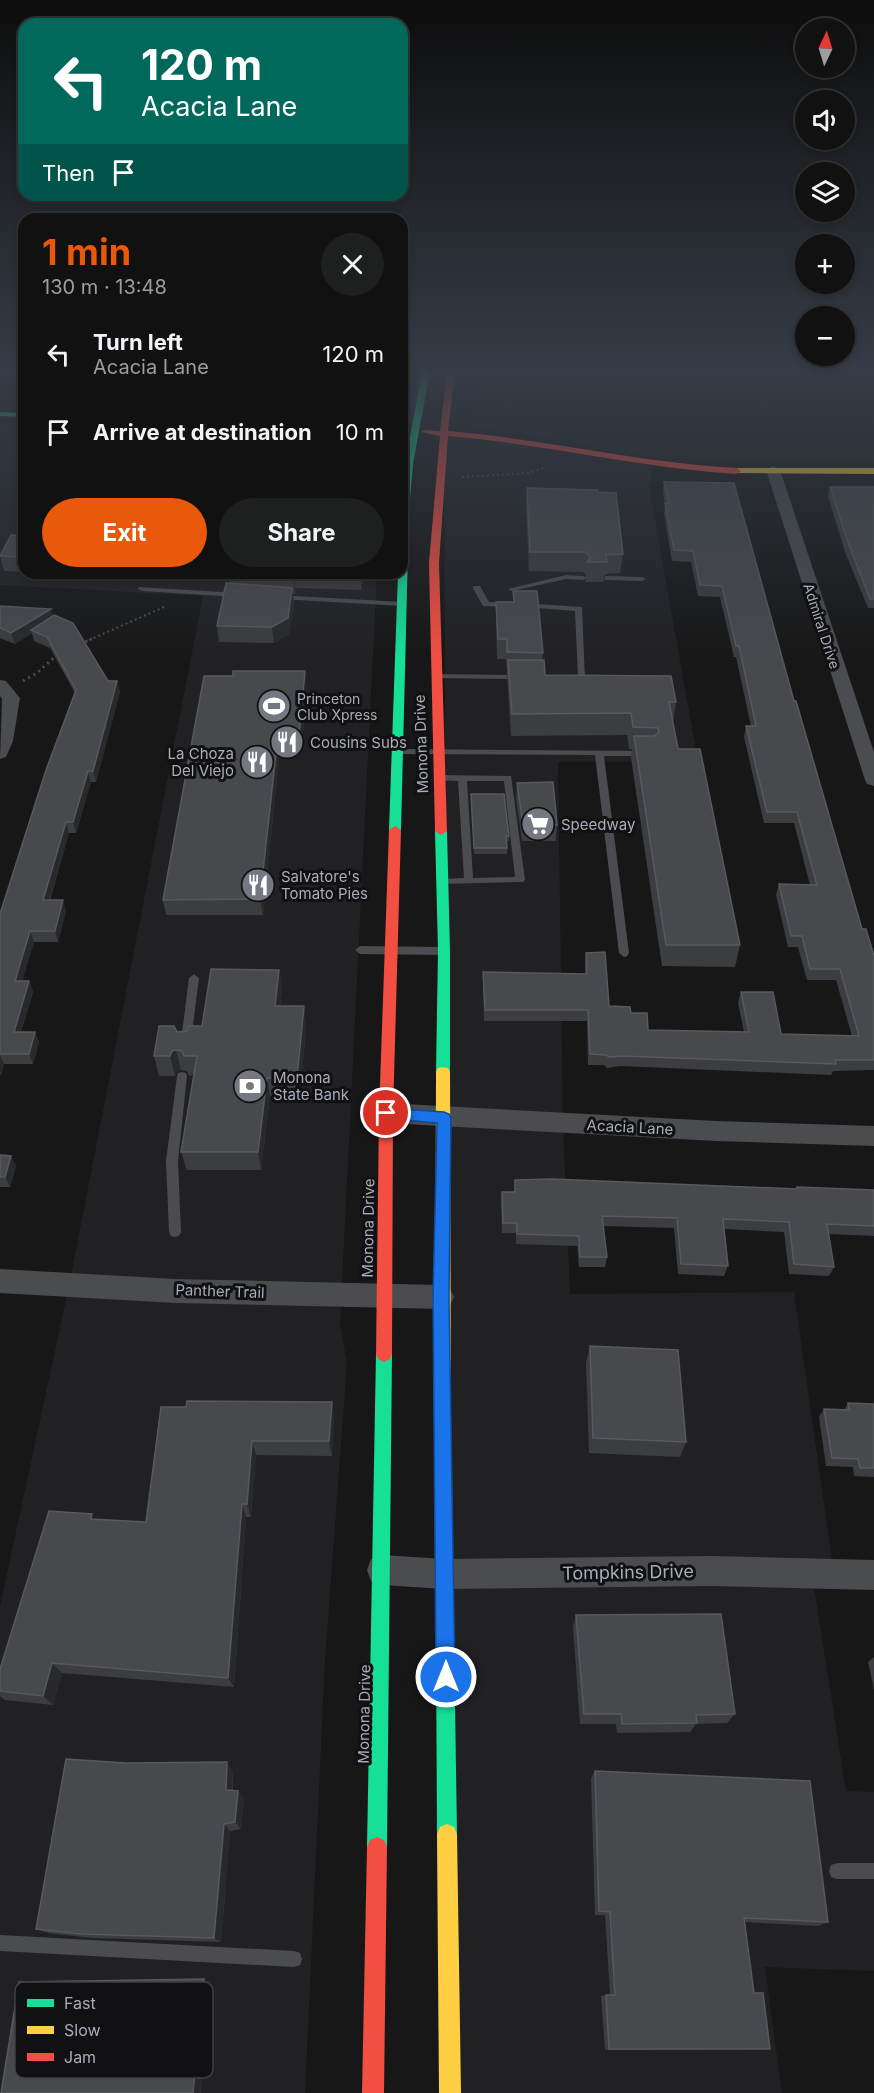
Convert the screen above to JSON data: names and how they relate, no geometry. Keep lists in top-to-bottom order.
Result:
{
  "streets": {
    "street": [
      "Admiral Drive",
      "Monona Drive",
      "Acacia Lane",
      "Panther Trail",
      "Tompkins Drive"
    ]
  },
  "crossings": [
    ["Monona Drive", "Acacia Lane"],
    ["Monona Drive", "Panther Trail"],
    ["Monona Drive", "Tompkins Drive"]
  ],
  "places": {
    "sports": ["Princeton Club Xpress"],
    "restaurant": ["Cousins Subs", "La Choza Del Viejo", "Salvatore's Tomato Pies"],
    "supermarket": ["Speedway"],
    "bank": ["Monona State Bank"]
  },
  "legend": ["Fast", "Slow", "Jam"],
  "north": "top",
  "page": {
    "map_buttons": ["+", "−"],
    "turn": ["120 m", "Acacia Lane"],
    "then": "Then",
    "heading": ["1 min", "130 m · 13:48"],
    "list": [
      {
        "name": "Turn left",
        "note": "Acacia Lane",
        "value": "120 m"
      },
      {
        "name": "Arrive at destination",
        "value": "10 m"
      }
    ],
    "buttons": ["Exit", "Share"]
  }
}
